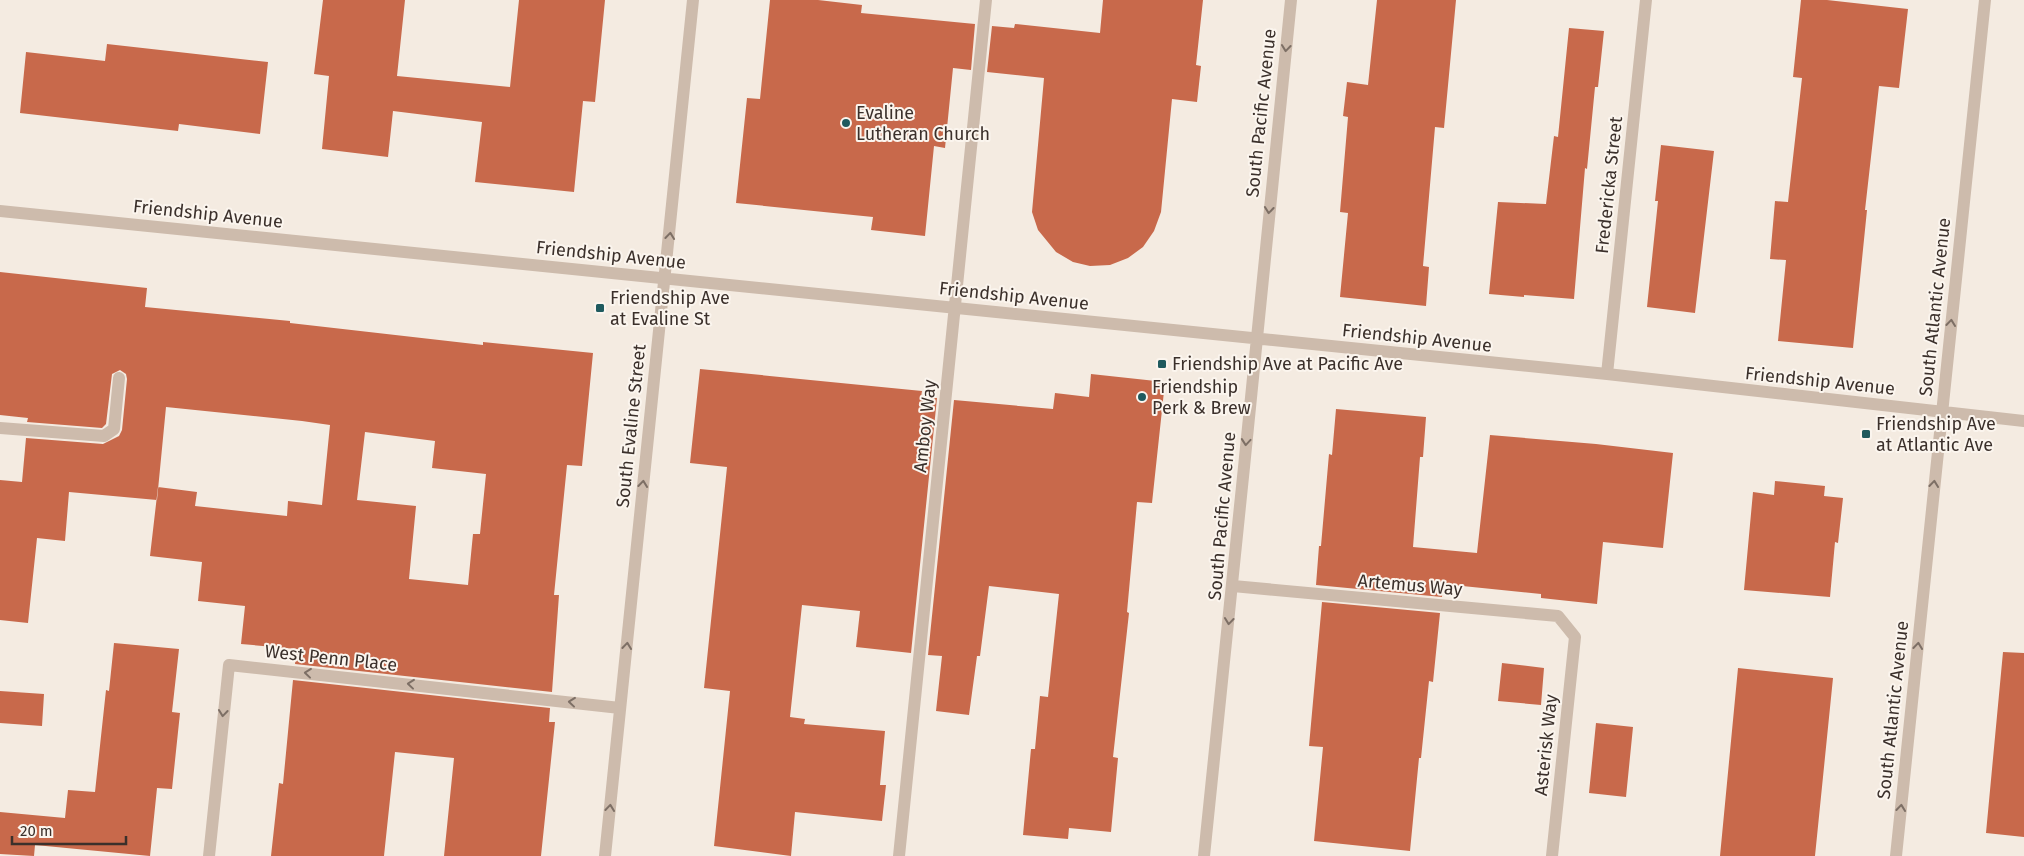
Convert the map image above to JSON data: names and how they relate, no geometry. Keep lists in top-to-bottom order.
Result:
{
  "streets": {
    "street": [
      "South Pacific Avenue",
      "Fredericka Street",
      "Friendship Avenue",
      "South Atlantic Avenue",
      "South Evaline Street",
      "Amboy Way",
      "Artemus Way",
      "West Penn Place",
      "Asterisk Way"
    ]
  },
  "crossings": [
    ["South Pacific Avenue", "Friendship Avenue"],
    ["South Pacific Avenue", "Artemus Way"],
    ["Fredericka Street", "Friendship Avenue"],
    ["Friendship Avenue", "South Atlantic Avenue"],
    ["Friendship Avenue", "South Evaline Street"],
    ["Friendship Avenue", "Amboy Way"],
    ["South Evaline Street", "West Penn Place"],
    ["Artemus Way", "Asterisk Way"]
  ],
  "one_way": ["South Pacific Avenue", "South Atlantic Avenue", "South Evaline Street"],
  "places": {
    "other": ["Evaline Lutheran Church", "Friendship Perk & Brew"],
    "transit": ["Friendship Ave at Evaline St", "Friendship Ave at Pacific Ave", "Friendship Ave at Atlantic Ave"]
  },
  "scale_bar": "20 m"
}
